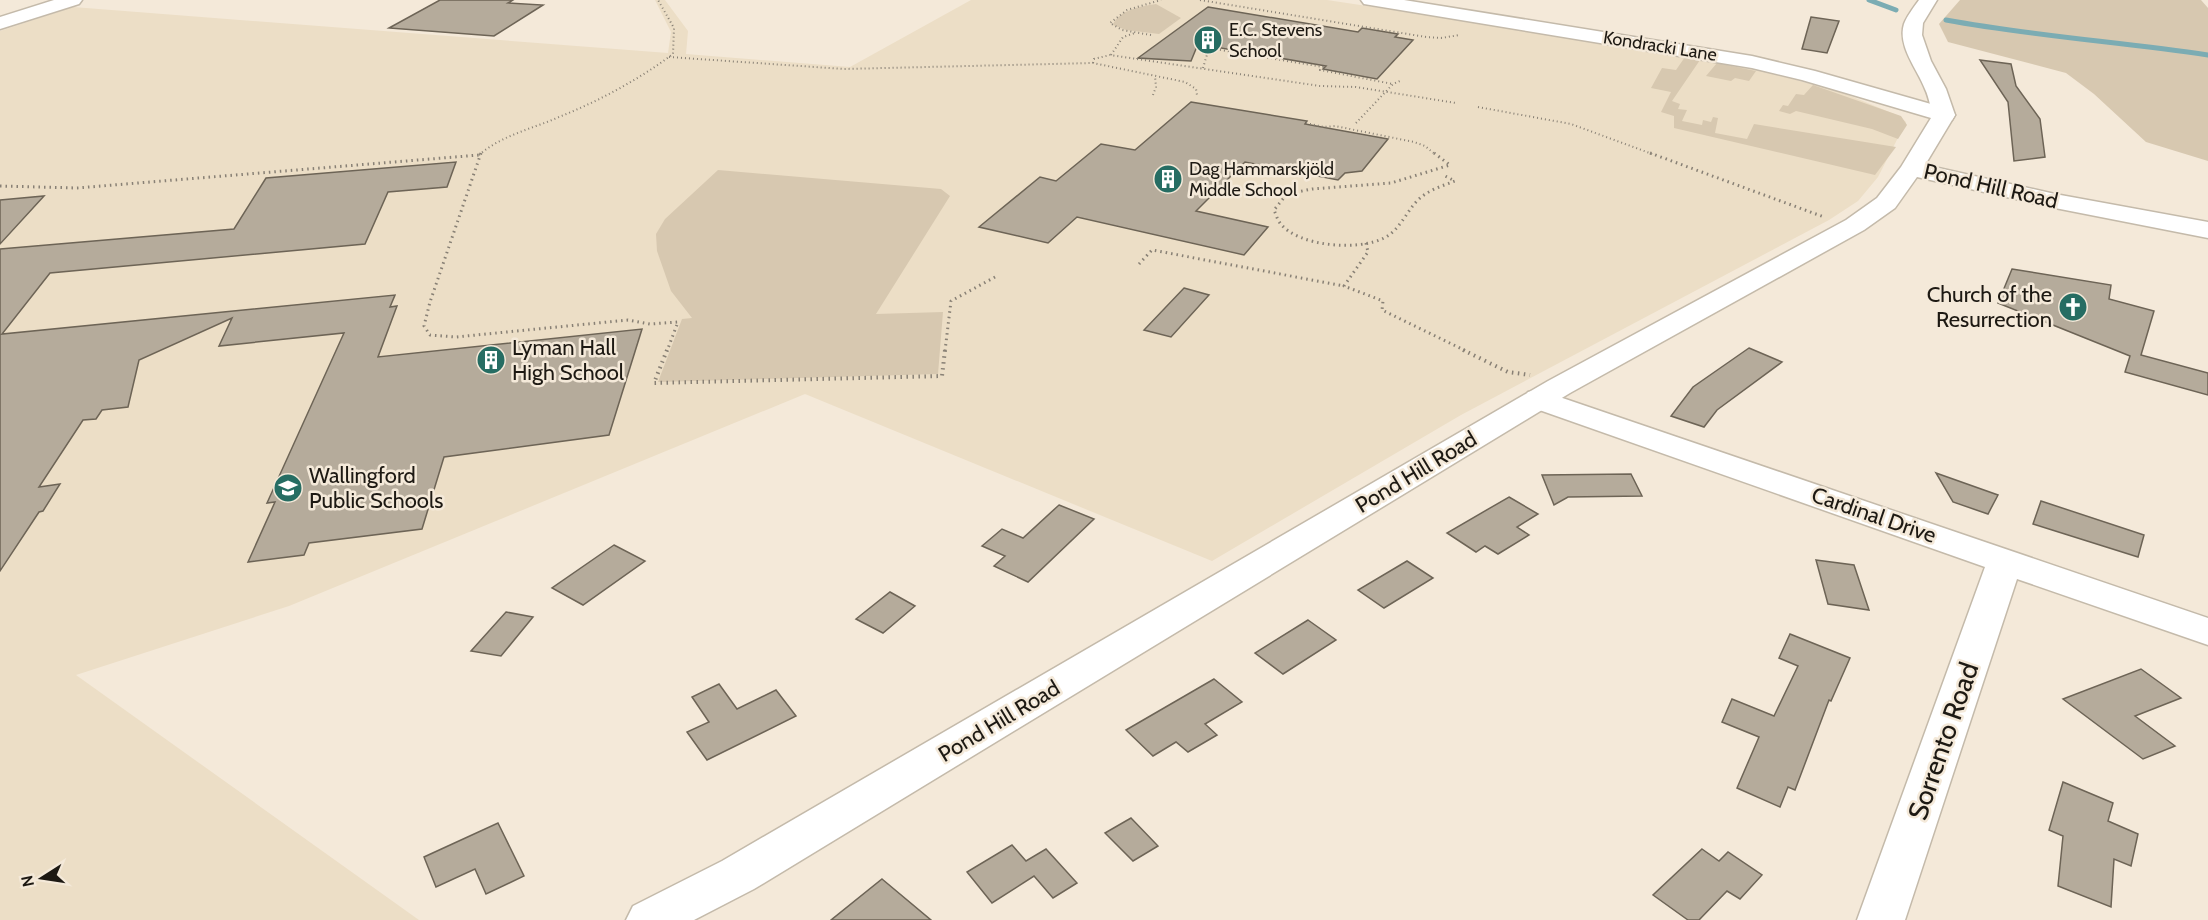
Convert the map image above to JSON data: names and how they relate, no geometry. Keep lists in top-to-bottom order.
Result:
{
  "streets": {
    "main road": [
      "Kondracki Lane",
      "Pond Hill Road",
      "Cardinal Drive",
      "Sorrento Road"
    ]
  },
  "crossings": [
    ["Pond Hill Road", "Cardinal Drive"],
    ["Cardinal Drive", "Sorrento Road"]
  ],
  "places": {
    "building": ["E.C. Stevens School", "Dag Hammarskjöld Middle School", "Lyman Hall High School"],
    "church": ["Church of the Resurrection"],
    "school or university": ["Wallingford Public Schools"]
  },
  "north": "left"
}
